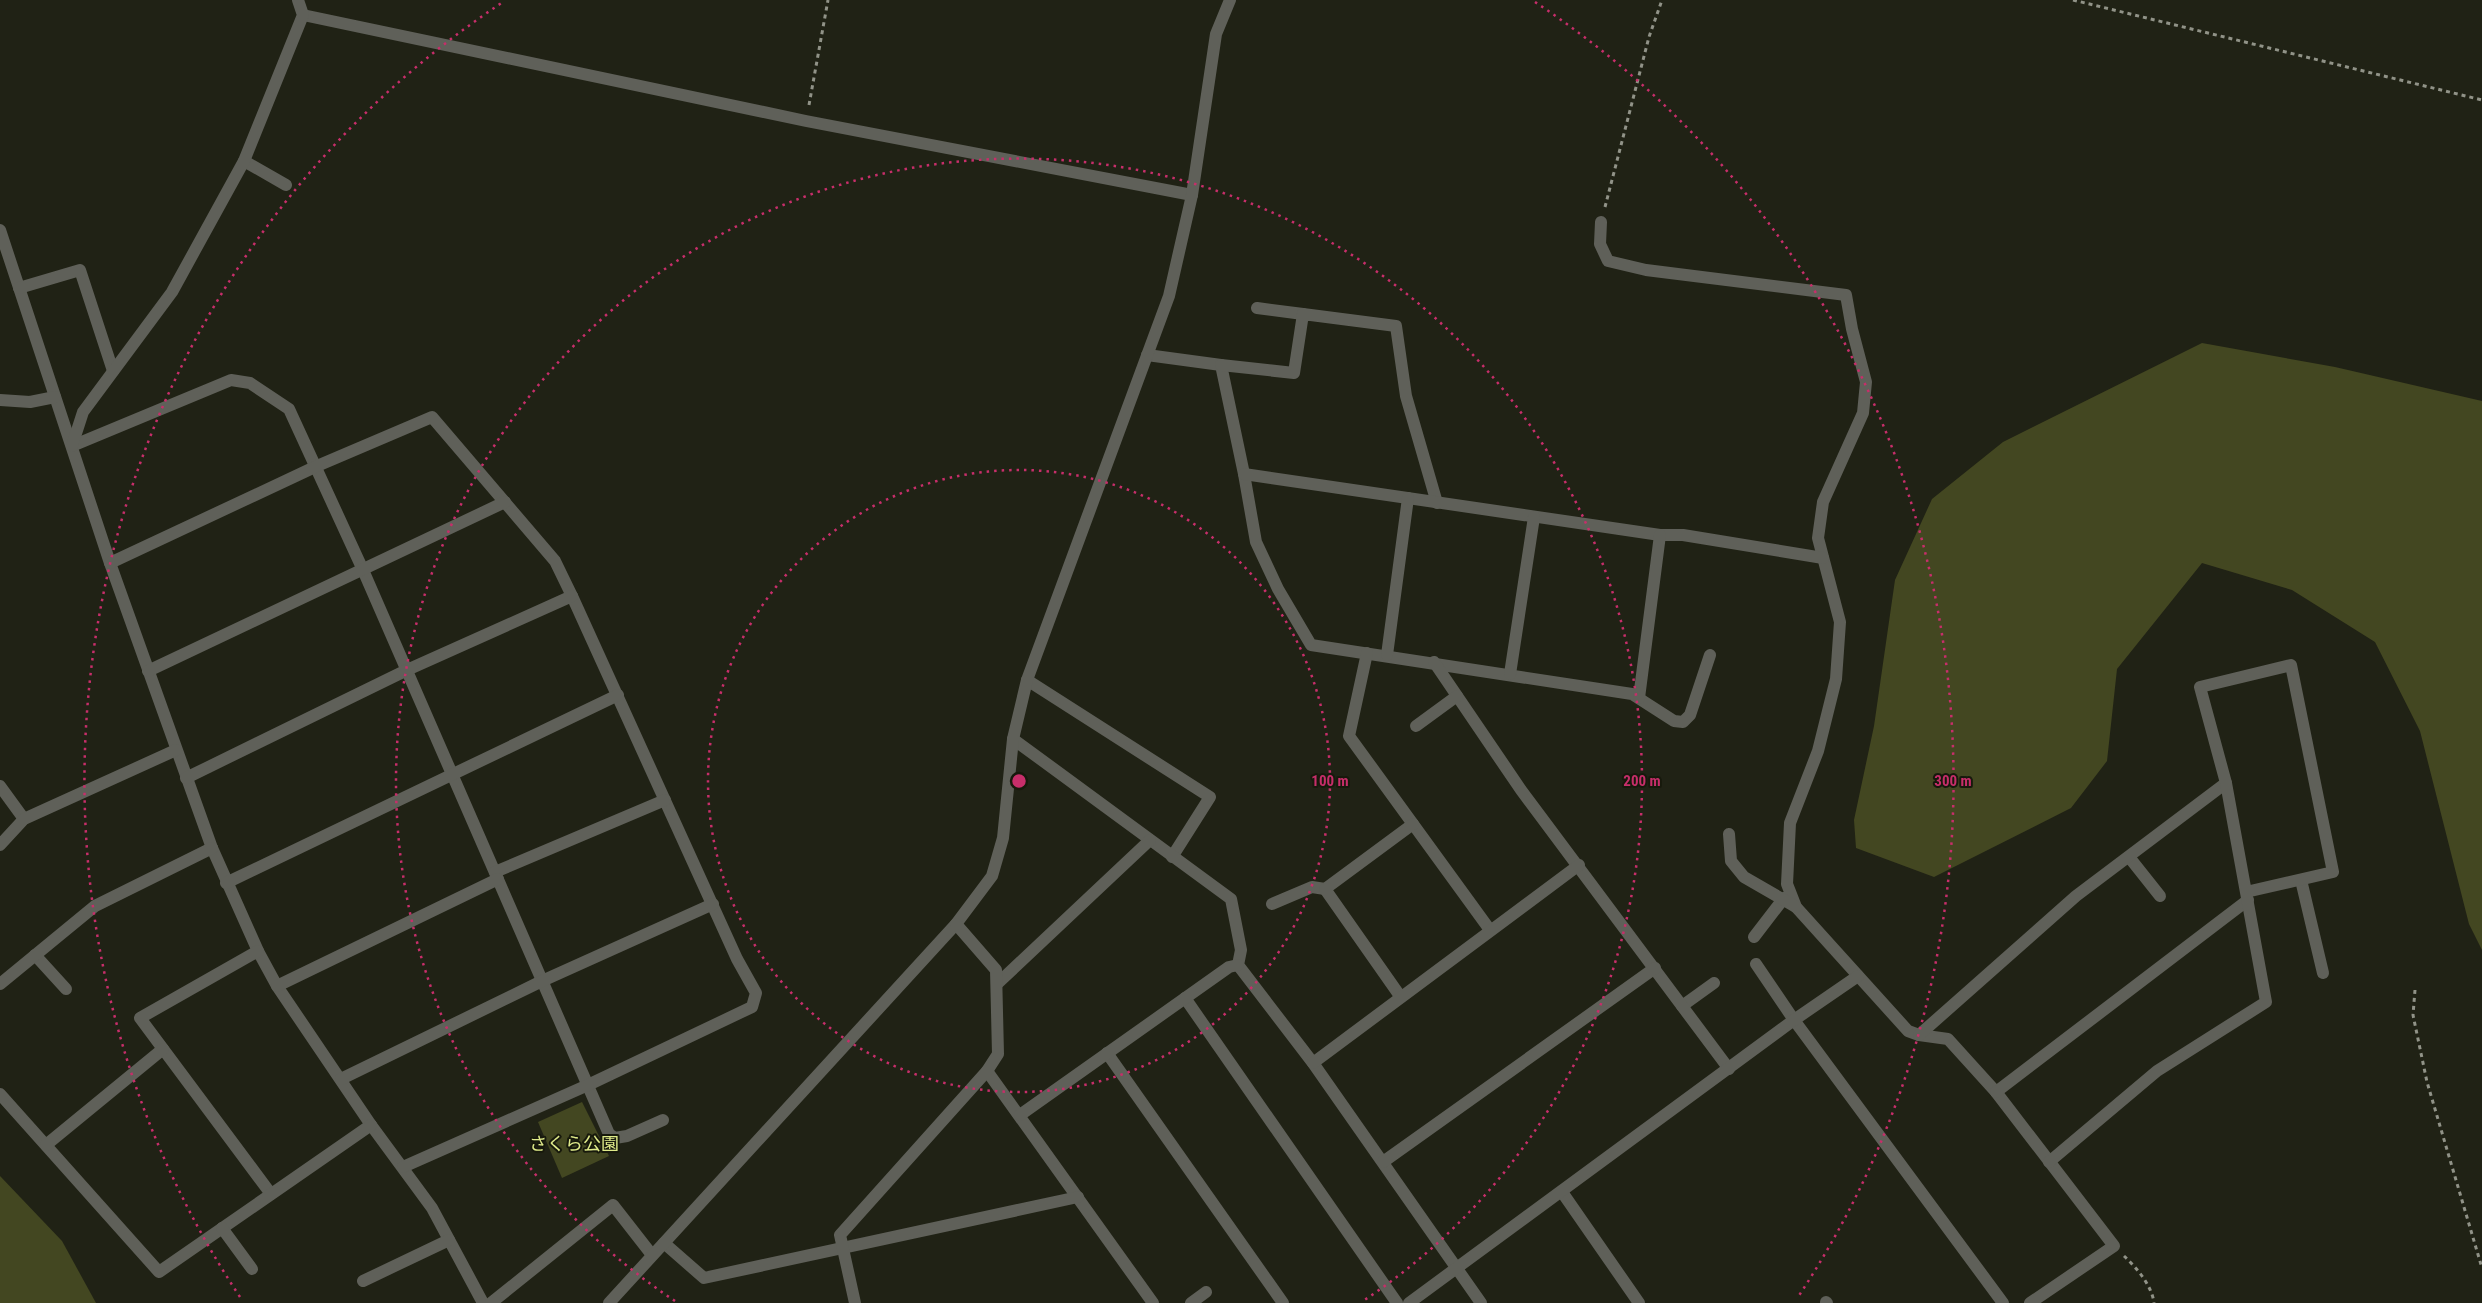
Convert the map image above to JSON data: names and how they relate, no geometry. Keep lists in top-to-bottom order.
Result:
{
  "parks": ["さくら公園"],
  "rings": ["100 m", "200 m", "300 m"]
}
